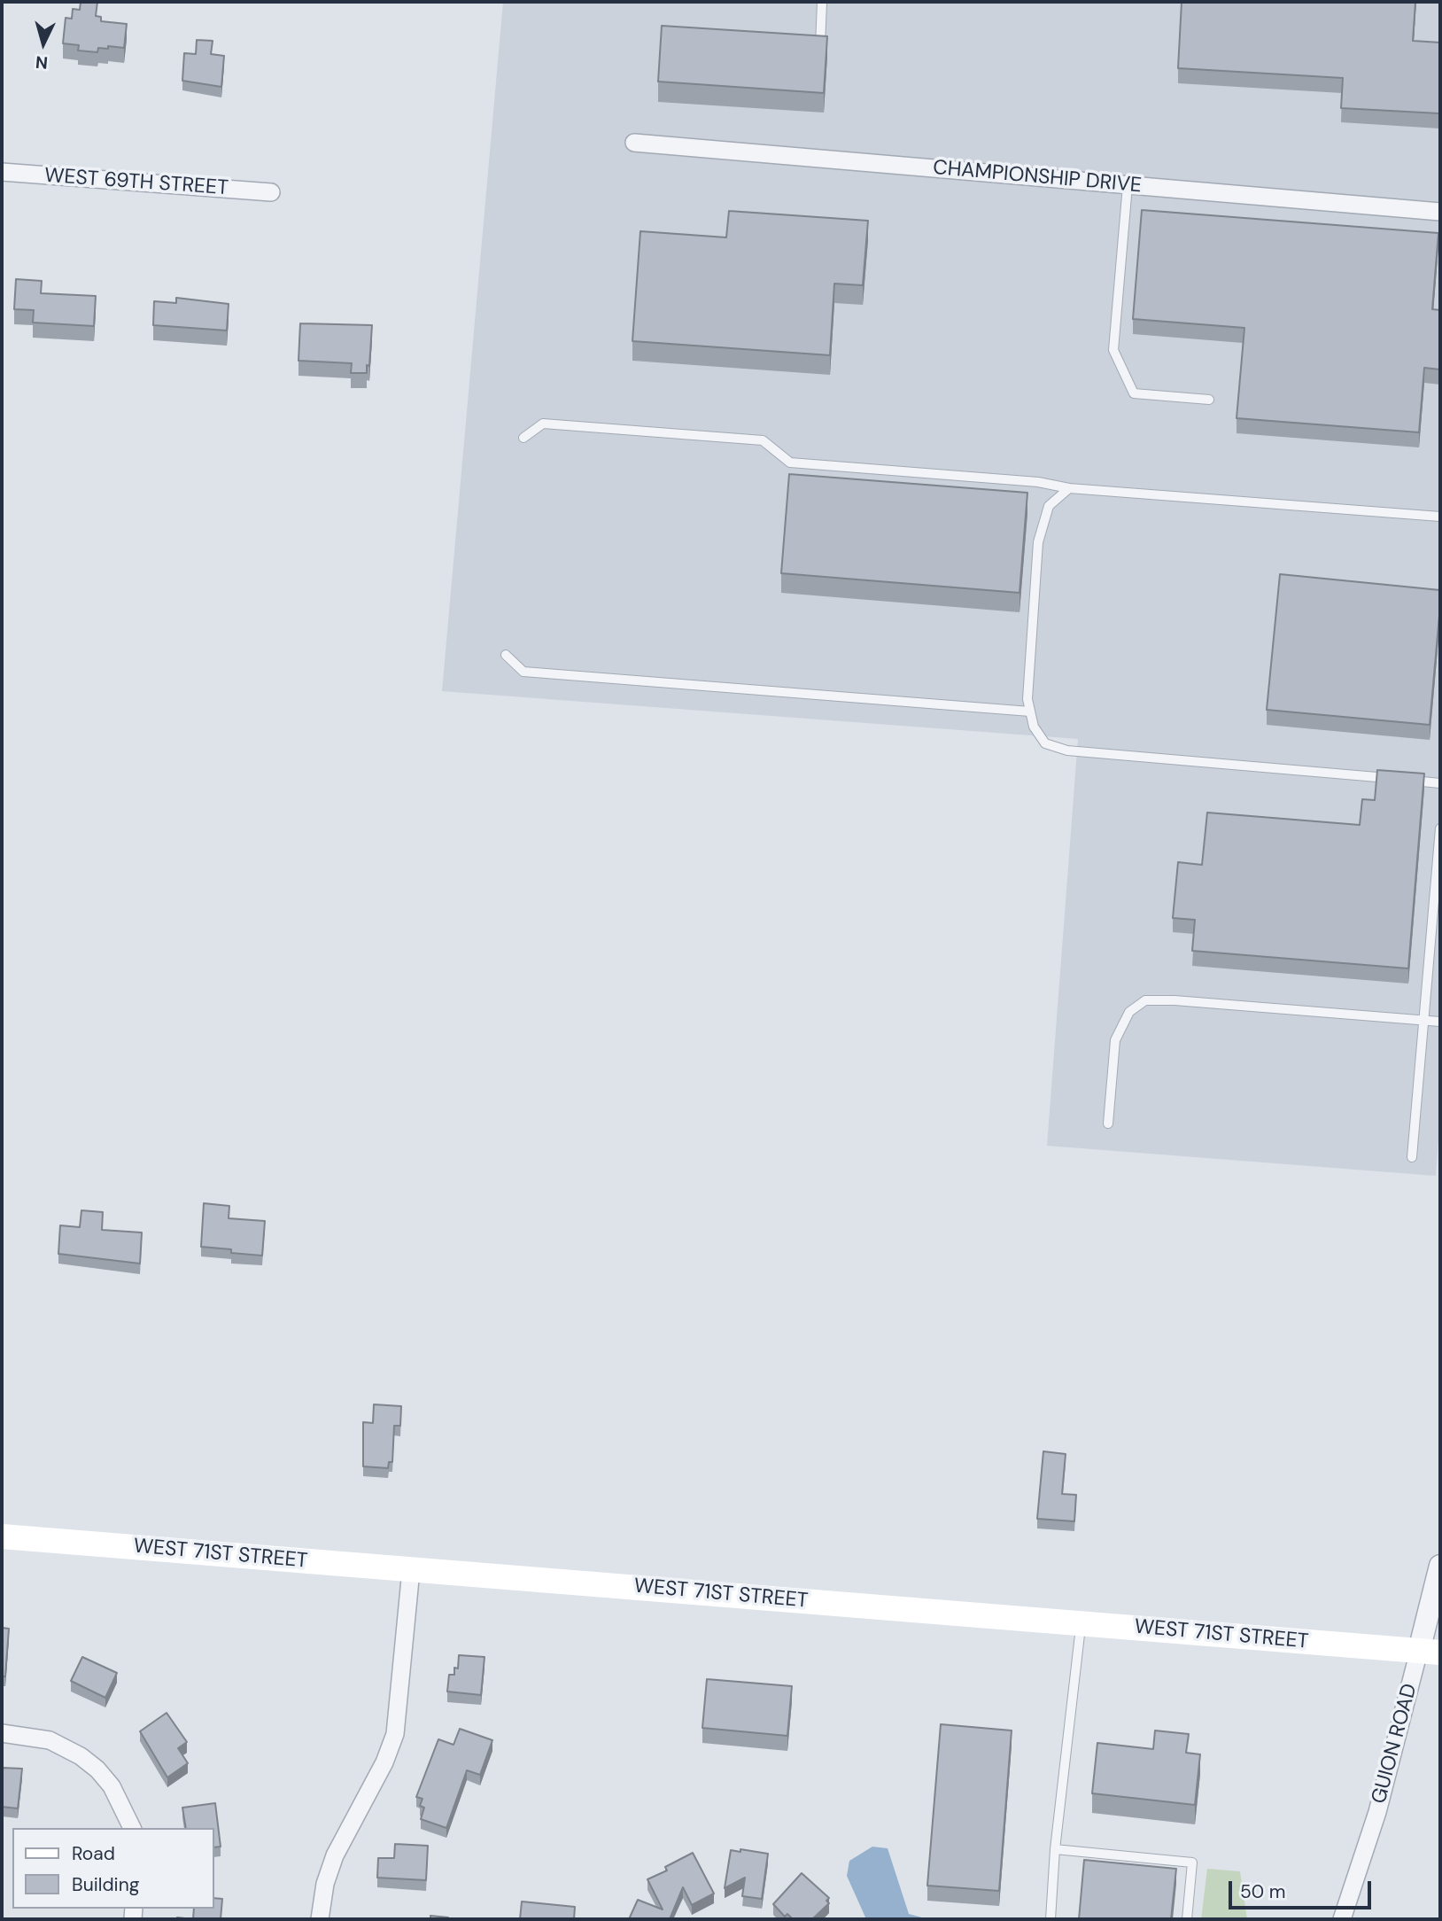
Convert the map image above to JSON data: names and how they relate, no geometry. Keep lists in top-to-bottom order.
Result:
{
  "streets": {
    "main road": ["WEST 71ST STREET"],
    "street": ["CHAMPIONSHIP DRIVE", "WEST 69TH STREET", "GUION ROAD"]
  },
  "crossings": [
    ["WEST 71ST STREET", "GUION ROAD"]
  ],
  "legend": ["Road", "Building"],
  "scale_bar": "50 m",
  "north": "bottom"
}
